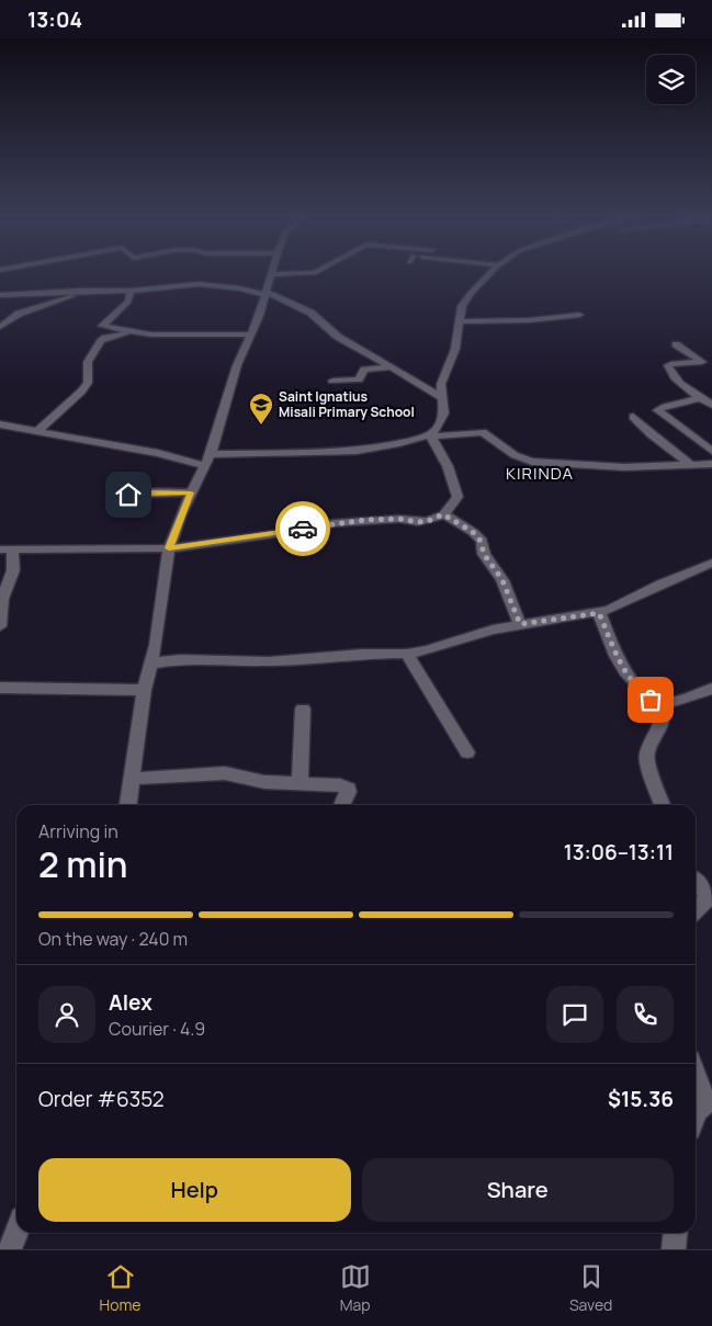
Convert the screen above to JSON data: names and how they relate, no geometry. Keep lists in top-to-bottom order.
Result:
{
  "districts": ["KIRINDA"],
  "places": {
    "school or university": ["Saint Ignatius Misali Primary School"]
  },
  "page": {
    "status": "13:04",
    "heading": ["2 min", "Arriving in", "13:06–13:11"],
    "panel": [
      "Alex",
      "Courier · 4.9",
      "Order #6352",
      "$15.36"
    ],
    "bar": "On the way · 240 m",
    "buttons": ["Help", "Share"],
    "tabs": ["Home", "Map", "Saved"]
  }
}
